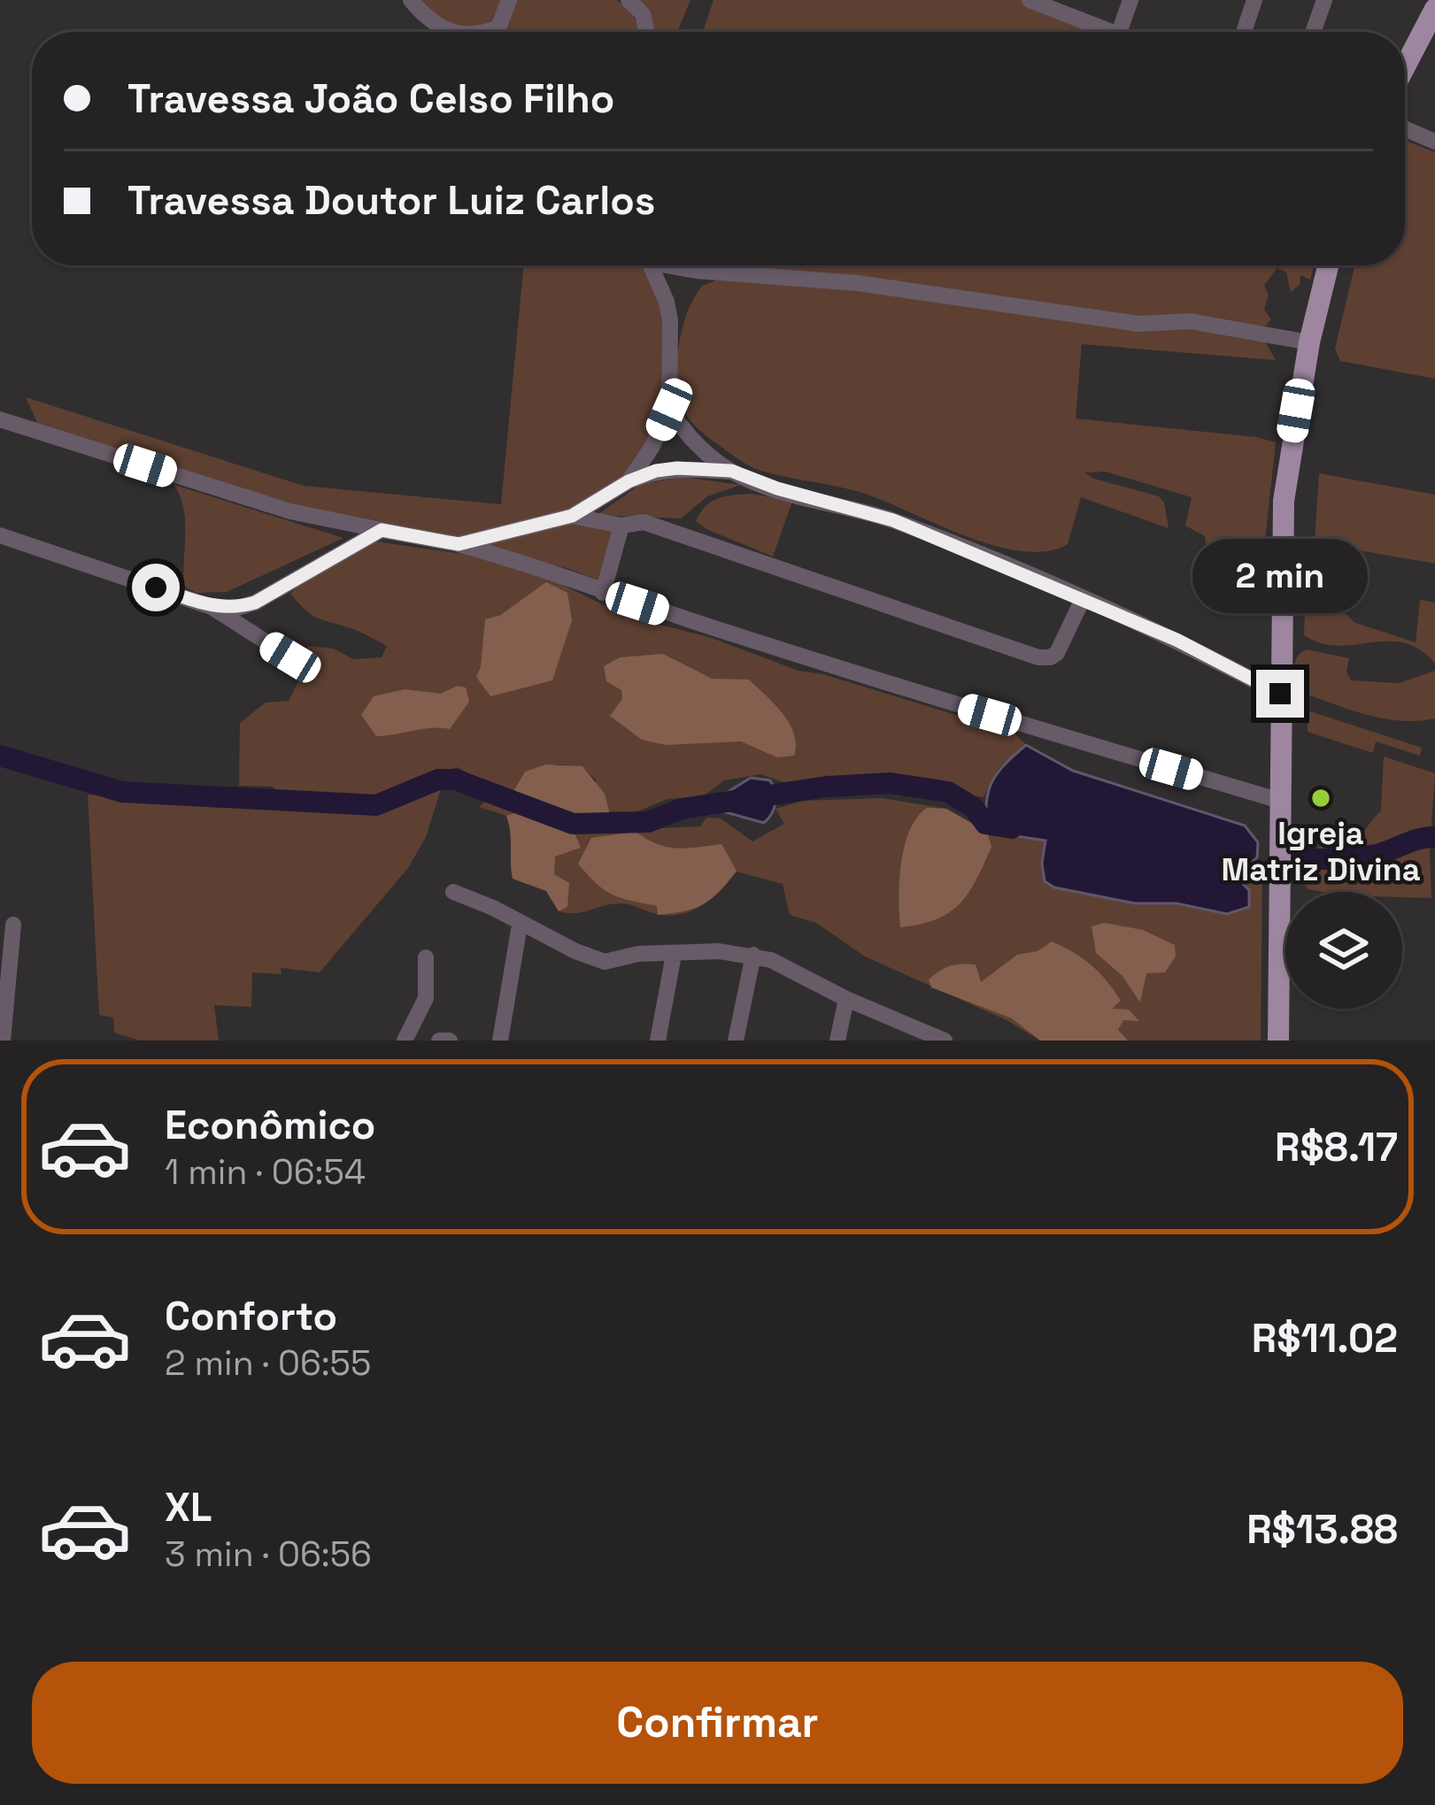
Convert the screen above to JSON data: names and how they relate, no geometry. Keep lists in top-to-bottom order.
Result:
{
  "places": ["Igreja Matriz Divina"],
  "page": {
    "banner": ["Travessa João Celso Filho", "Travessa Doutor Luiz Carlos"],
    "bubble": "2 min",
    "list": [
      {
        "name": "Econômico",
        "note": "1 min · 06:54",
        "value": "R$8.17"
      },
      {
        "name": "Conforto",
        "note": "2 min · 06:55",
        "value": "R$11.02"
      },
      {
        "name": "XL",
        "note": "3 min · 06:56",
        "value": "R$13.88"
      }
    ],
    "buttons": "Confirmar"
  }
}
